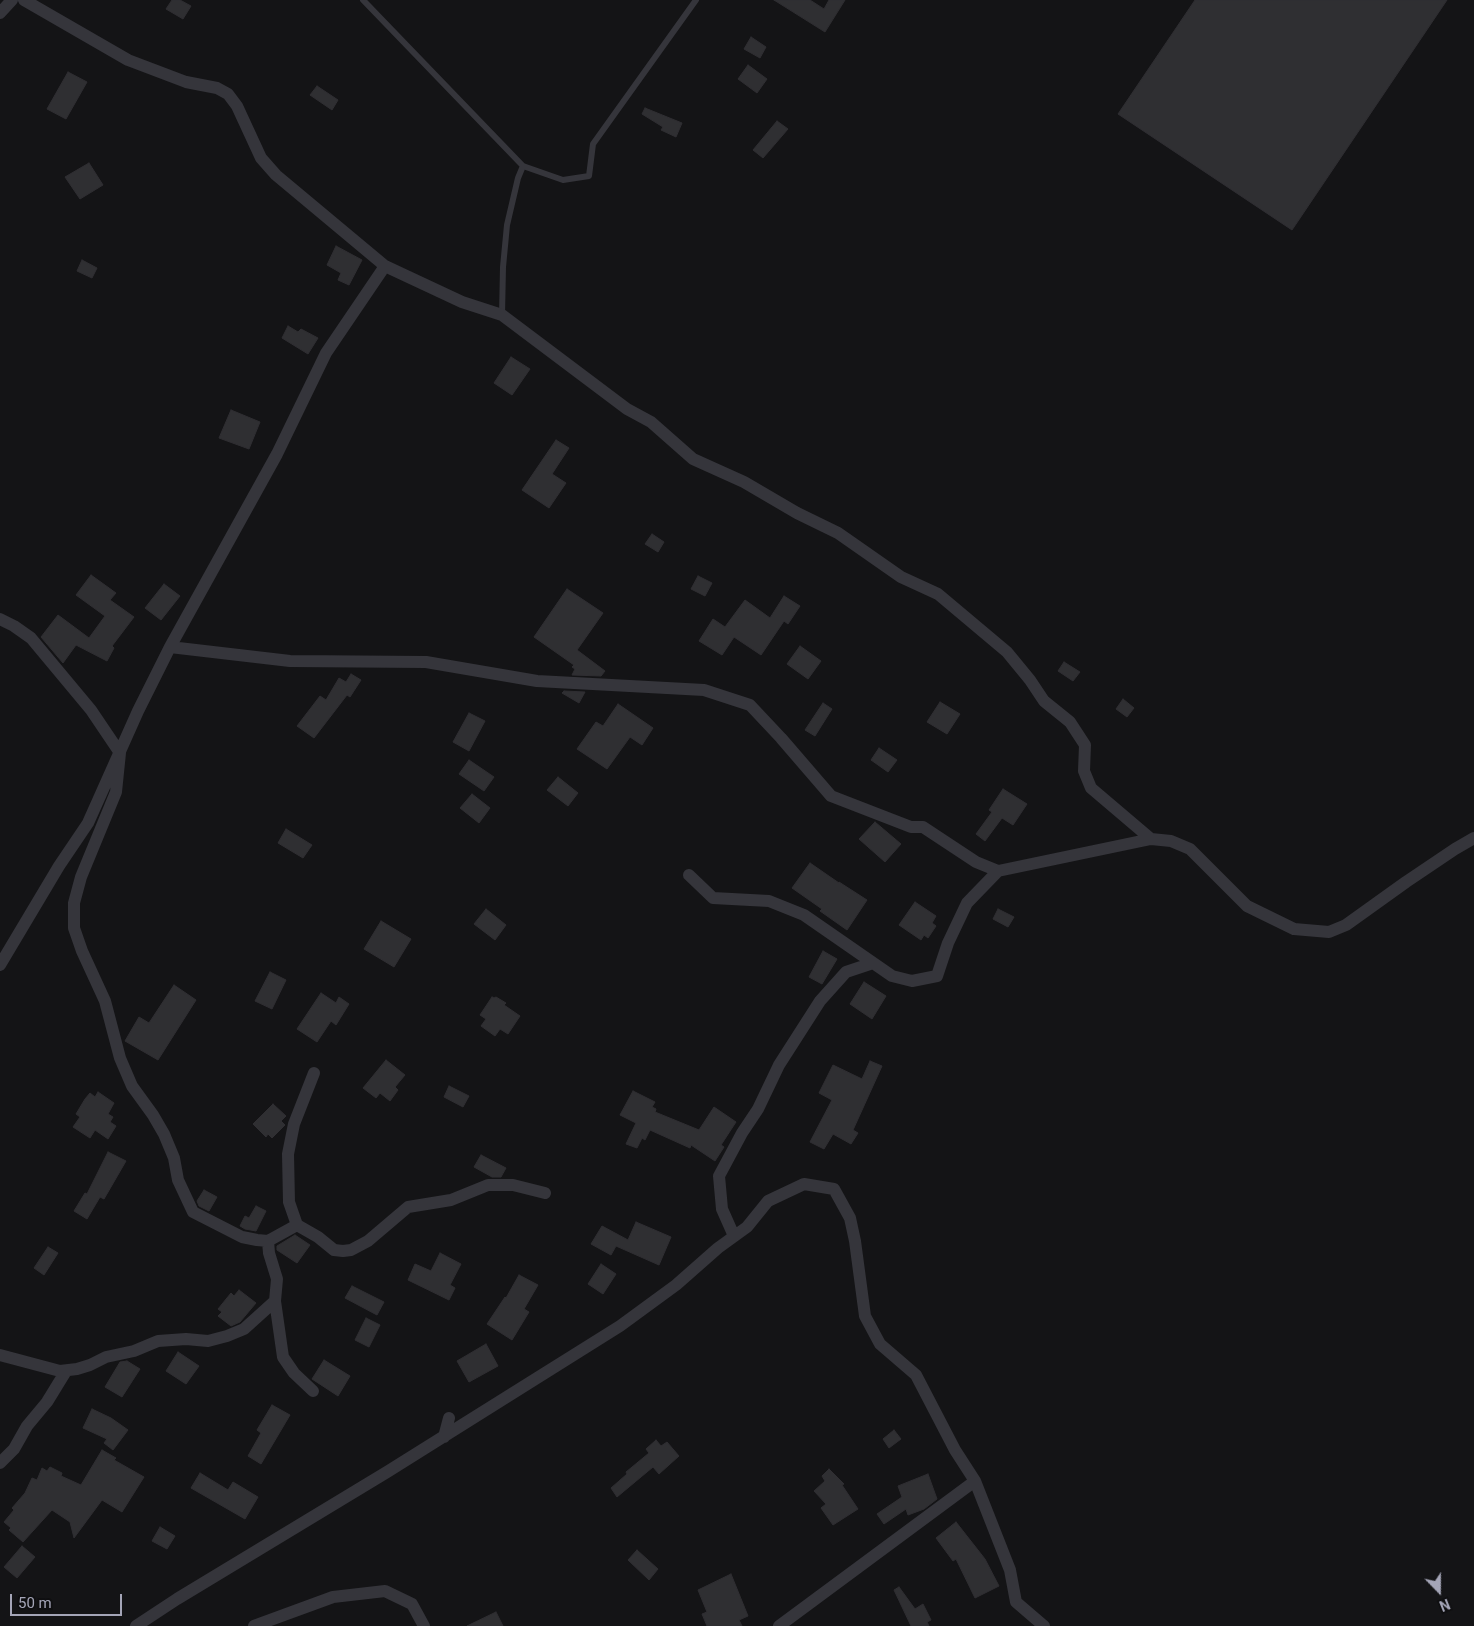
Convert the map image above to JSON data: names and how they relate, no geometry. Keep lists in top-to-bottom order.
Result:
{
  "scale_bar": "50 m",
  "north": "bottom"
}
